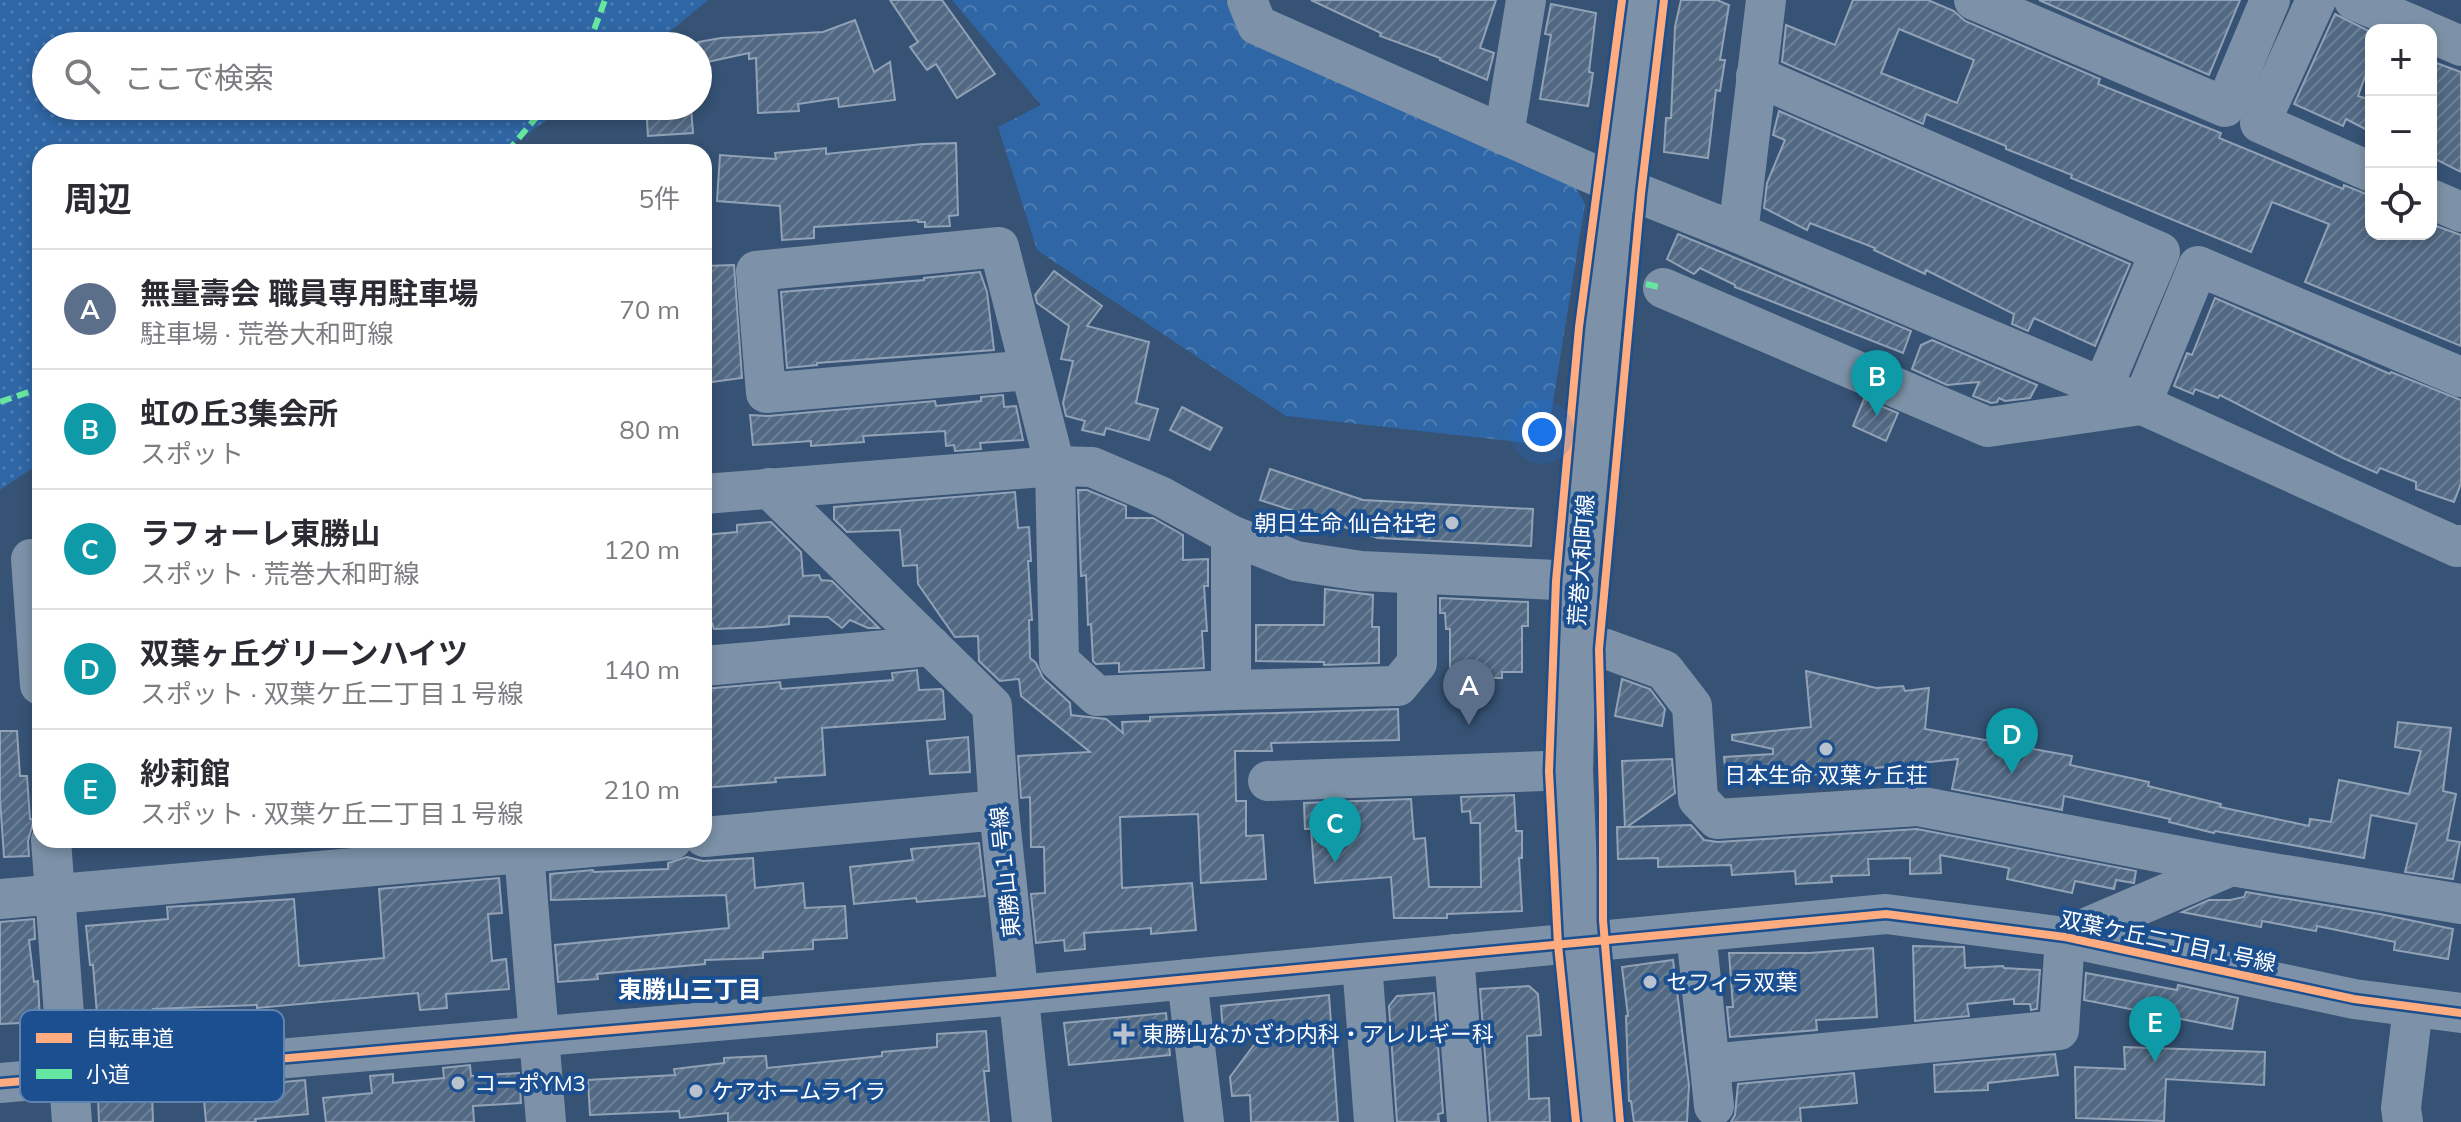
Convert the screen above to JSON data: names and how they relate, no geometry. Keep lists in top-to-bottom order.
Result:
{
  "streets": {
    "street": ["荒巻大和町線", "東勝山１号線", "双葉ケ丘二丁目１号線"]
  },
  "crossings": [
    ["荒巻大和町線", "双葉ケ丘二丁目１号線"],
    ["東勝山１号線", "双葉ケ丘二丁目１号線"]
  ],
  "districts": ["東勝山三丁目"],
  "places": {
    "other": [
      "朝日生命 仙台社宅",
      "日本生命 双葉ヶ丘荘",
      "セフィラ双葉",
      "コーポYM3",
      "ケアホームライラ"
    ],
    "health": ["東勝山なかざわ内科・アレルギー科"]
  },
  "legend": ["自転車道", "小道"],
  "page": {
    "map_buttons": ["+", "−"],
    "search": "ここで検索",
    "heading": ["周辺", "5件"],
    "list": [
      {
        "mark": "A",
        "name": "無量壽会 職員専用駐車場",
        "note": "駐車場 · 荒巻大和町線",
        "value": "70 m"
      },
      {
        "mark": "B",
        "name": "虹の丘3集会所",
        "note": "スポット",
        "value": "80 m"
      },
      {
        "mark": "C",
        "name": "ラフォーレ東勝山",
        "note": "スポット · 荒巻大和町線",
        "value": "120 m"
      },
      {
        "mark": "D",
        "name": "双葉ヶ丘グリーンハイツ",
        "note": "スポット · 双葉ケ丘二丁目１号線",
        "value": "140 m"
      },
      {
        "mark": "E",
        "name": "紗莉館",
        "note": "スポット · 双葉ケ丘二丁目１号線",
        "value": "210 m"
      }
    ],
    "pins": [
      "B",
      "A",
      "D",
      "C",
      "E"
    ]
  }
}
